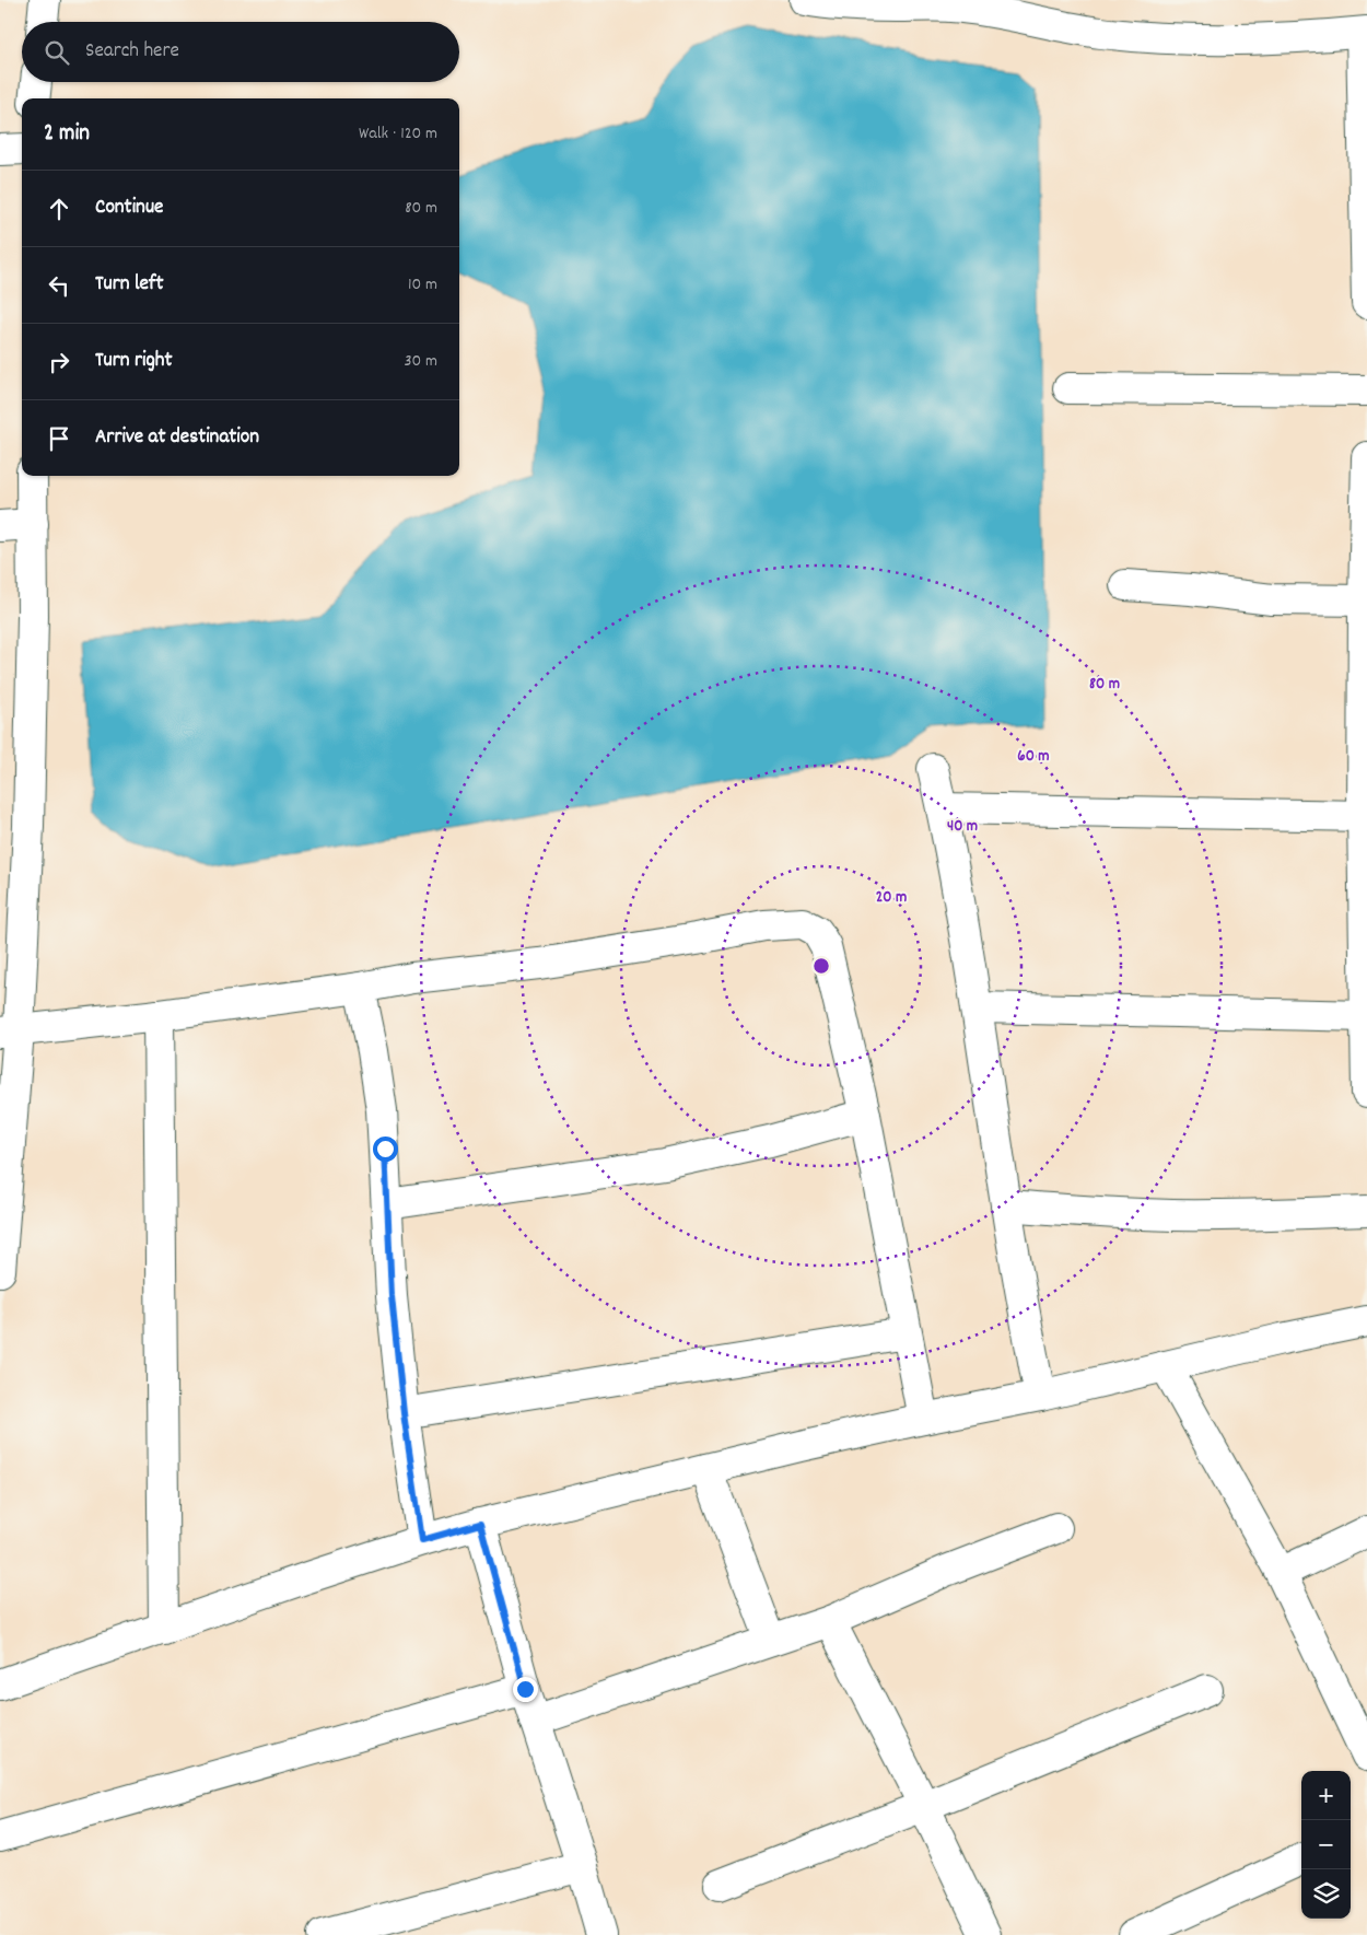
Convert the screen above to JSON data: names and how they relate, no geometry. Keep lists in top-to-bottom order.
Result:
{
  "page": {
    "search": "Search here",
    "heading": ["2 min", "Walk · 120 m"],
    "list": [
      ["Continue", "80 m"],
      ["Turn left", "10 m"],
      ["Turn right", "30 m"],
      "Arrive at destination"
    ],
    "map_buttons": ["+", "−"]
  },
  "rings": [
    "80 m",
    "60 m",
    "40 m",
    "20 m"
  ]
}
